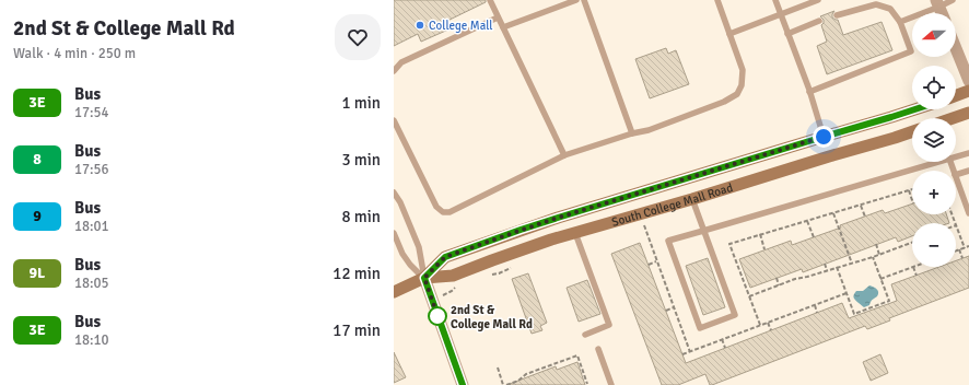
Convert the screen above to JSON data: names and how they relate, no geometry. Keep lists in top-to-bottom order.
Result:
{
  "streets": {
    "main road": ["South College Mall Road"]
  },
  "places": ["College Mall", "2nd St & College Mall Rd"],
  "lines": ["bus line 3E"],
  "north": "left",
  "page": {
    "heading": ["2nd St & College Mall Rd", "Walk · 4 min · 250 m"],
    "map_buttons": ["+", "−"],
    "list": [
      {
        "mark": "3E",
        "name": "Bus",
        "note": "17:54",
        "value": "1 min"
      },
      {
        "mark": "8",
        "name": "Bus",
        "note": "17:56",
        "value": "3 min"
      },
      {
        "mark": "9",
        "name": "Bus",
        "note": "18:01",
        "value": "8 min"
      },
      {
        "mark": "9L",
        "name": "Bus",
        "note": "18:05",
        "value": "12 min"
      },
      {
        "mark": "3E",
        "name": "Bus",
        "note": "18:10",
        "value": "17 min"
      }
    ]
  }
}
